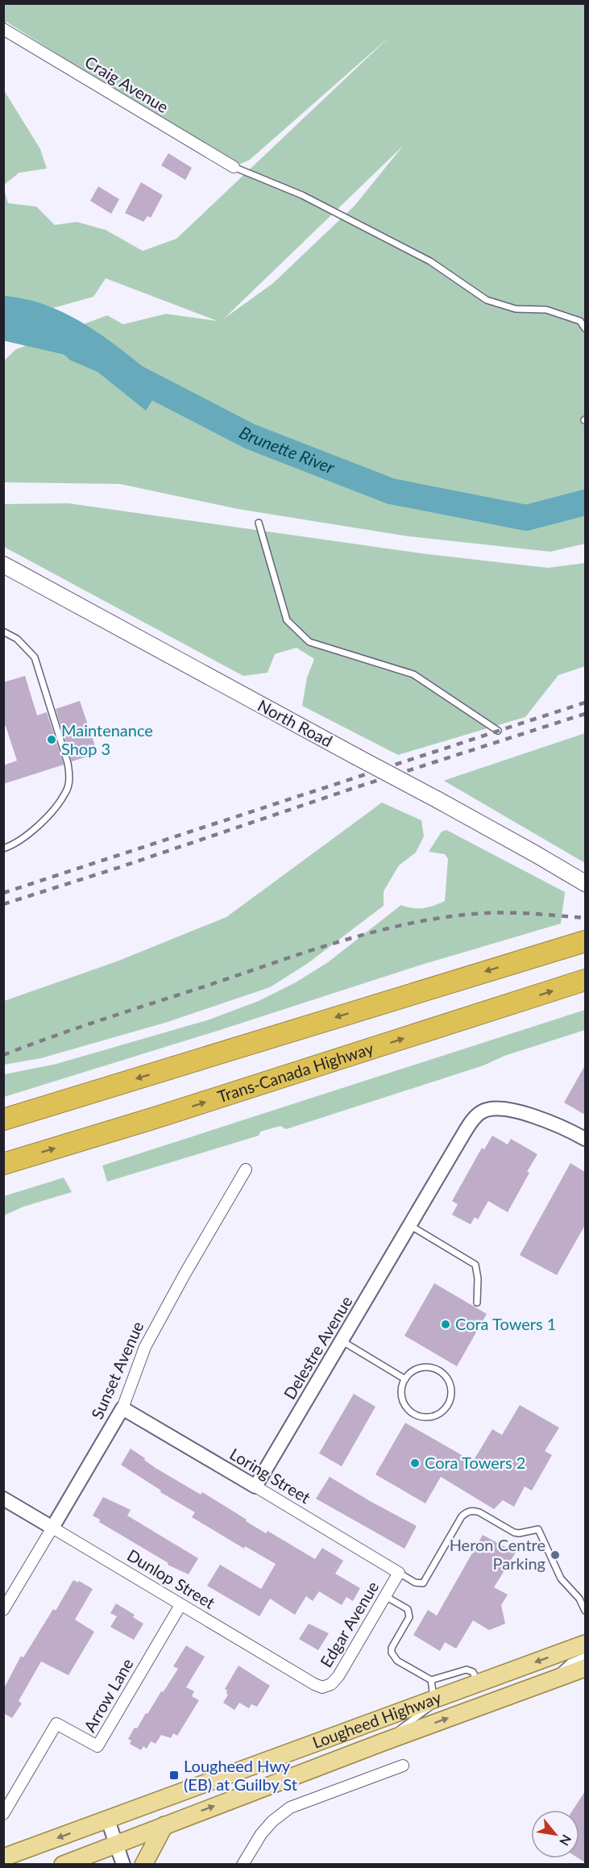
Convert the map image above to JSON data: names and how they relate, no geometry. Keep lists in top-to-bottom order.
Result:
{
  "streets": {
    "highway": ["Trans-Canada Highway"],
    "main road": ["North Road", "Lougheed Highway"],
    "street": [
      "Craig Avenue",
      "Delestre Avenue",
      "Sunset Avenue",
      "Loring Street",
      "Dunlop Street",
      "Edgar Avenue",
      "Arrow Lane"
    ]
  },
  "crossings": [
    ["Delestre Avenue", "Loring Street"],
    ["Sunset Avenue", "Loring Street"],
    ["Sunset Avenue", "Dunlop Street"],
    ["Loring Street", "Edgar Avenue"],
    ["Dunlop Street", "Edgar Avenue"],
    ["Dunlop Street", "Arrow Lane"]
  ],
  "water": ["Brunette River"],
  "places": {
    "other": [
      "Maintenance Shop 3",
      "Cora Towers 1",
      "Cora Towers 2",
      "Heron Centre Parking"
    ],
    "transit": ["Lougheed Hwy (EB) at Guilby St"]
  },
  "north": "bottom right"
}
